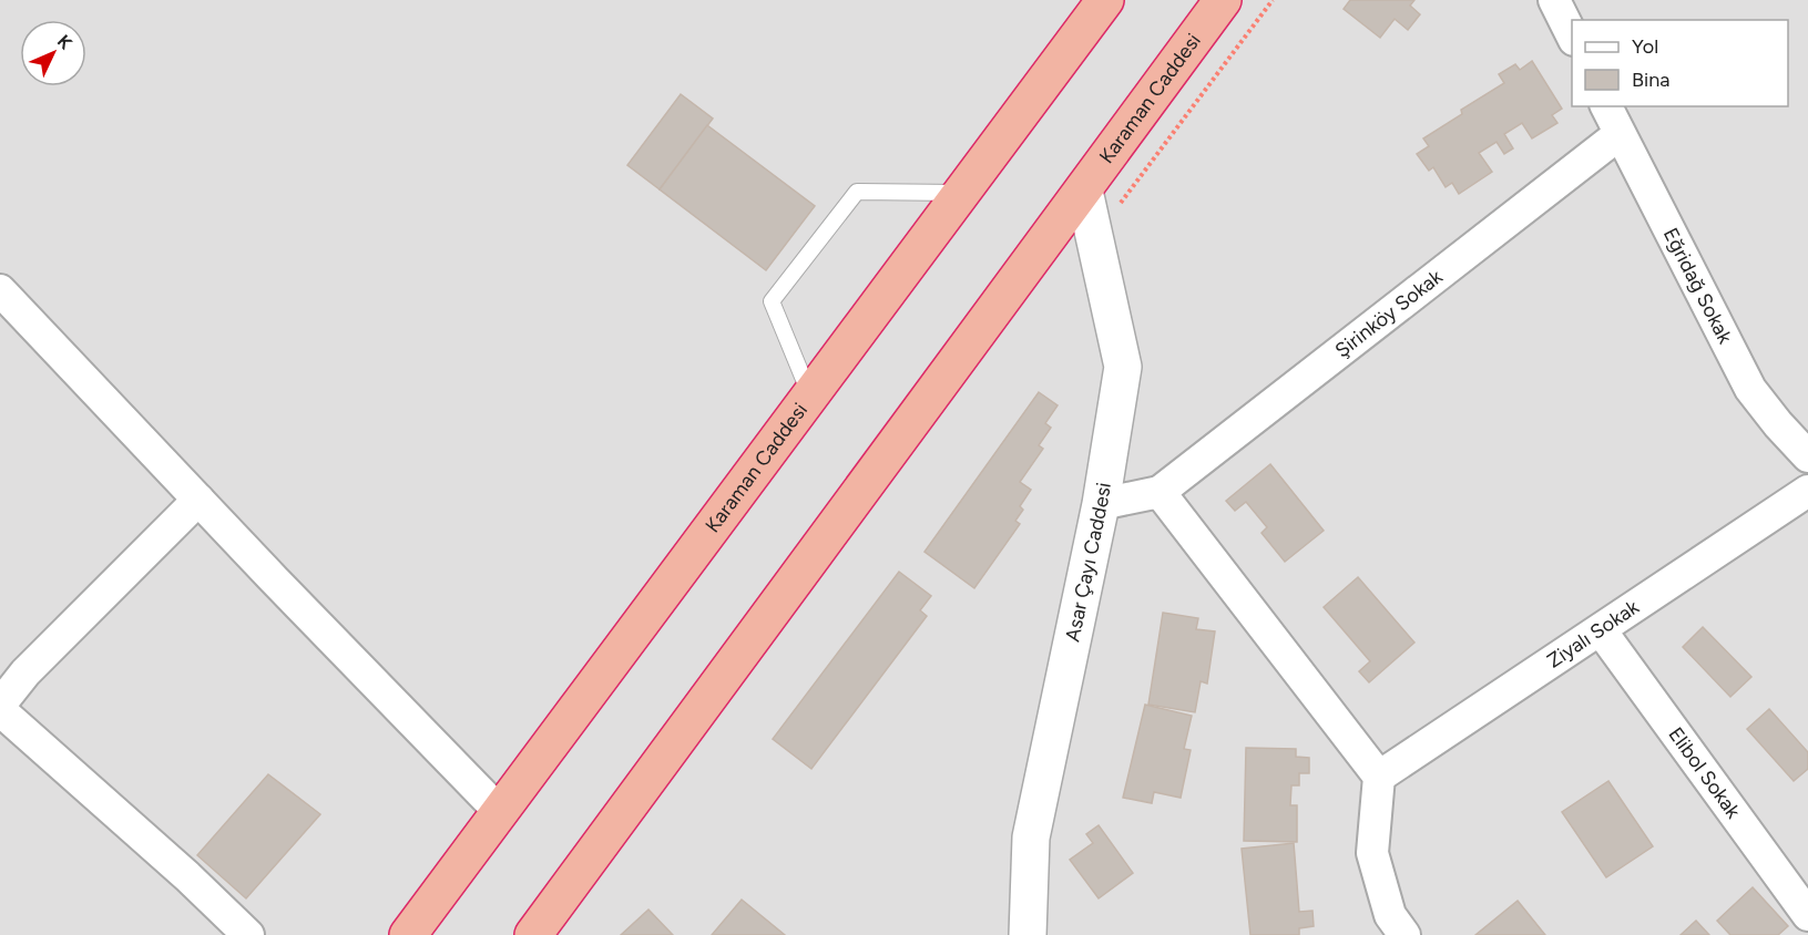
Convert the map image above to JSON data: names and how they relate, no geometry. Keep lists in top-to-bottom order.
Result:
{
  "streets": {
    "highway": ["Karaman Caddesi"],
    "street": [
      "Eğridağ Sokak",
      "Şirinköy Sokak",
      "Asar Çayı Caddesi",
      "Ziyalı Sokak",
      "Elibol Sokak"
    ]
  },
  "crossings": [
    ["Karaman Caddesi", "Asar Çayı Caddesi"],
    ["Eğridağ Sokak", "Şirinköy Sokak"],
    ["Ziyalı Sokak", "Elibol Sokak"]
  ],
  "legend": ["Yol", "Bina"],
  "north": "top right"
}
